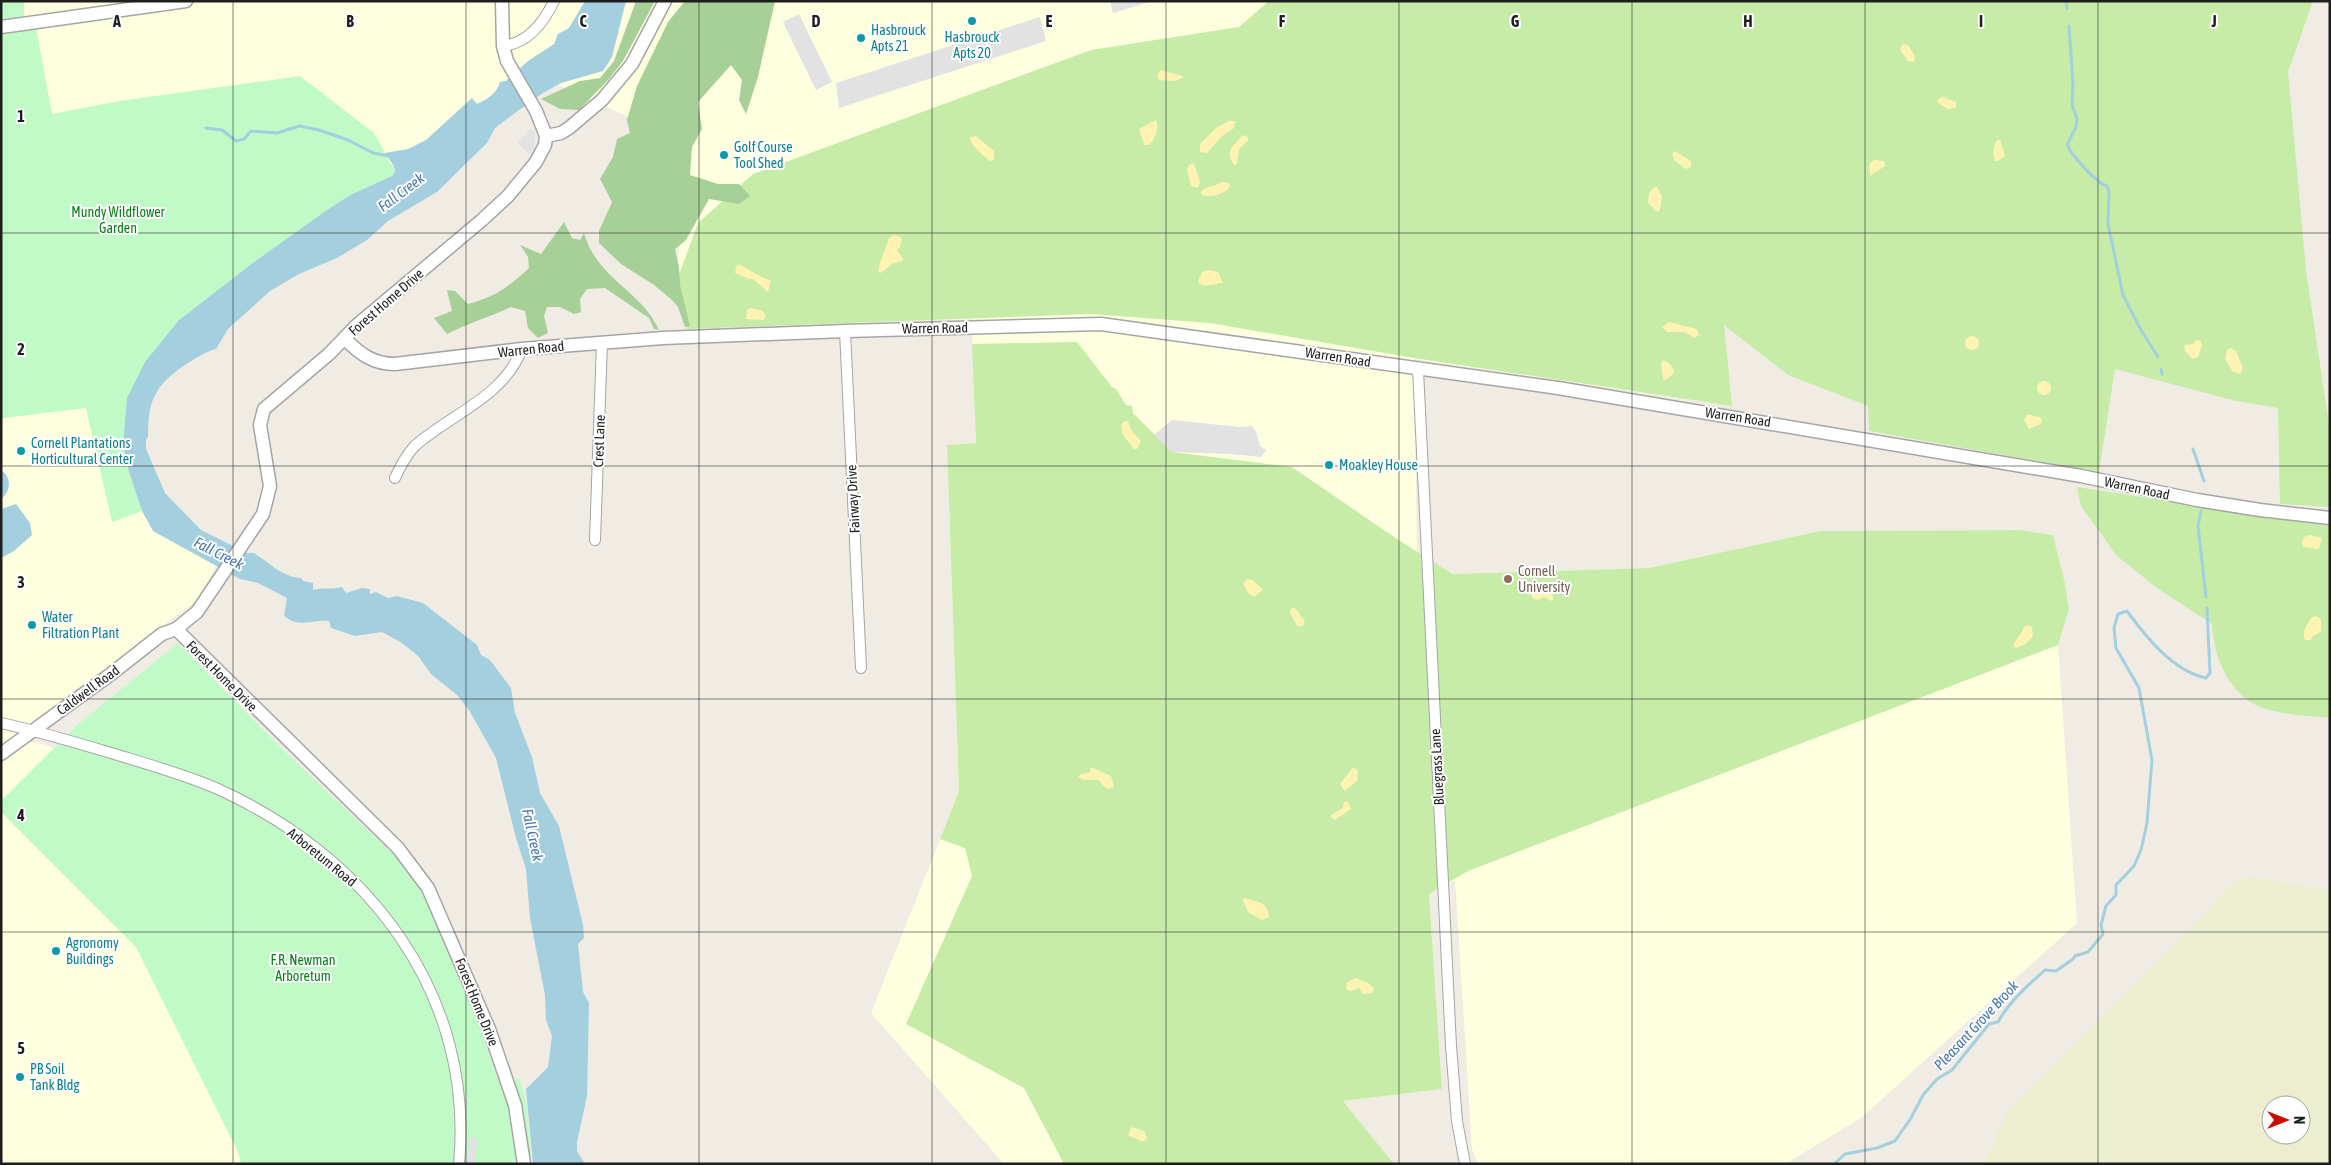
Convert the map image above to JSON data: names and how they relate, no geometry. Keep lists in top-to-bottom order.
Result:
{
  "streets": {
    "street": [
      "Forest Home Drive",
      "Warren Road",
      "Crest Lane",
      "Fairway Drive",
      "Caldwell Road",
      "Bluegrass Lane",
      "Arboretum Road"
    ]
  },
  "crossings": [
    ["Forest Home Drive", "Warren Road"],
    ["Forest Home Drive", "Caldwell Road"],
    ["Warren Road", "Crest Lane"],
    ["Warren Road", "Fairway Drive"],
    ["Warren Road", "Bluegrass Lane"],
    ["Caldwell Road", "Arboretum Road"]
  ],
  "water": ["Fall Creek", "Pleasant Grove Brook"],
  "parks": ["Mundy Wildflower Garden", "F.R. Newman Arboretum"],
  "places": [
    "Hasbrouck Apts 20",
    "Hasbrouck Apts 21",
    "Golf Course Tool Shed",
    "Cornell Plantations Horticultural Center",
    "Moakley House",
    "Cornell University",
    "Water Filtration Plant",
    "Agronomy Buildings",
    "PB Soil Tank Bldg"
  ],
  "north": "right",
  "grid": {
    "columns": [
      "A",
      "B",
      "C",
      "D",
      "E",
      "F",
      "G",
      "H",
      "I",
      "J"
    ],
    "rows": [
      "1",
      "2",
      "3",
      "4",
      "5"
    ]
  }
}
